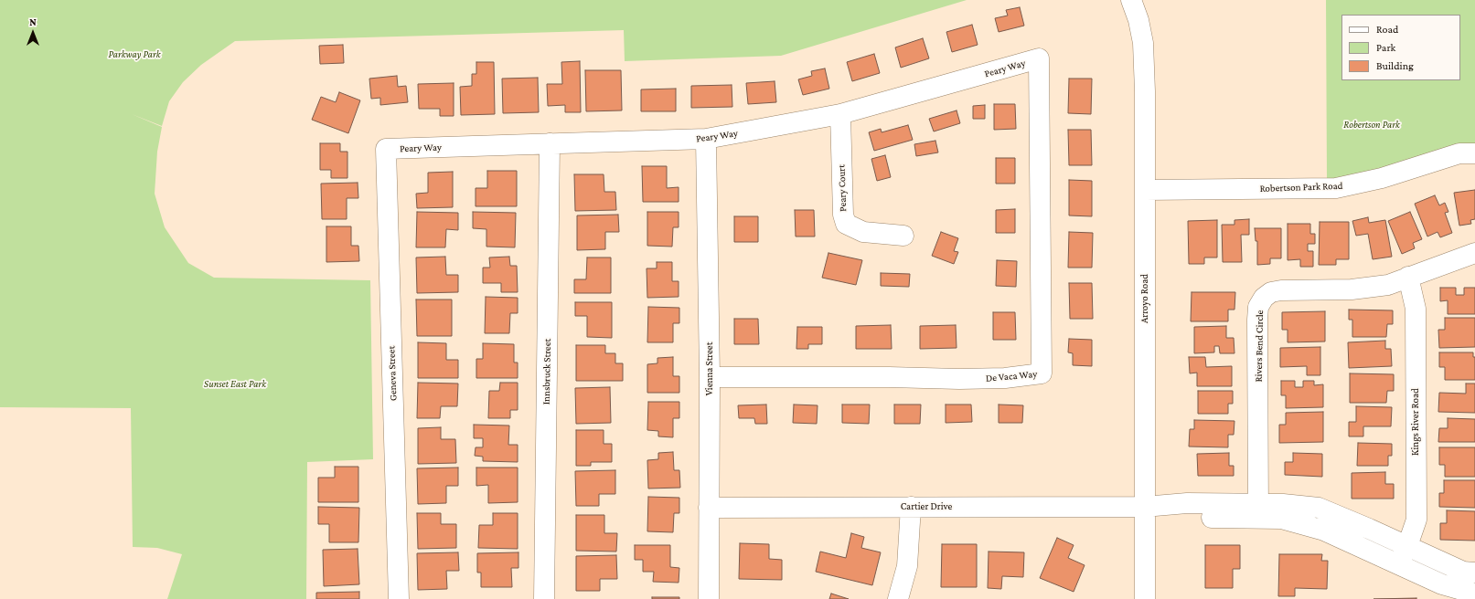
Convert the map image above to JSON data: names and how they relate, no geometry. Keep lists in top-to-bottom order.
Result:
{
  "streets": {
    "street": [
      "Peary Way",
      "Robertson Park Road",
      "Peary Court",
      "Arroyo Road",
      "Rivers Bend Circle",
      "Vienna Street",
      "Innsbruck Street",
      "Geneva Street",
      "De Vaca Way",
      "Kings River Road",
      "Cartier Drive"
    ]
  },
  "crossings": [
    ["Peary Way", "Peary Court"],
    ["Peary Way", "Vienna Street"],
    ["Peary Way", "Innsbruck Street"],
    ["Peary Way", "Geneva Street"],
    ["Peary Way", "De Vaca Way"],
    ["Robertson Park Road", "Arroyo Road"],
    ["Arroyo Road", "Cartier Drive"],
    ["Rivers Bend Circle", "Kings River Road"],
    ["Vienna Street", "De Vaca Way"],
    ["Vienna Street", "Cartier Drive"]
  ],
  "parks": ["Parkway Park", "Robertson Park", "Sunset East Park"],
  "legend": ["Road", "Park", "Building"],
  "north": "top"
}
